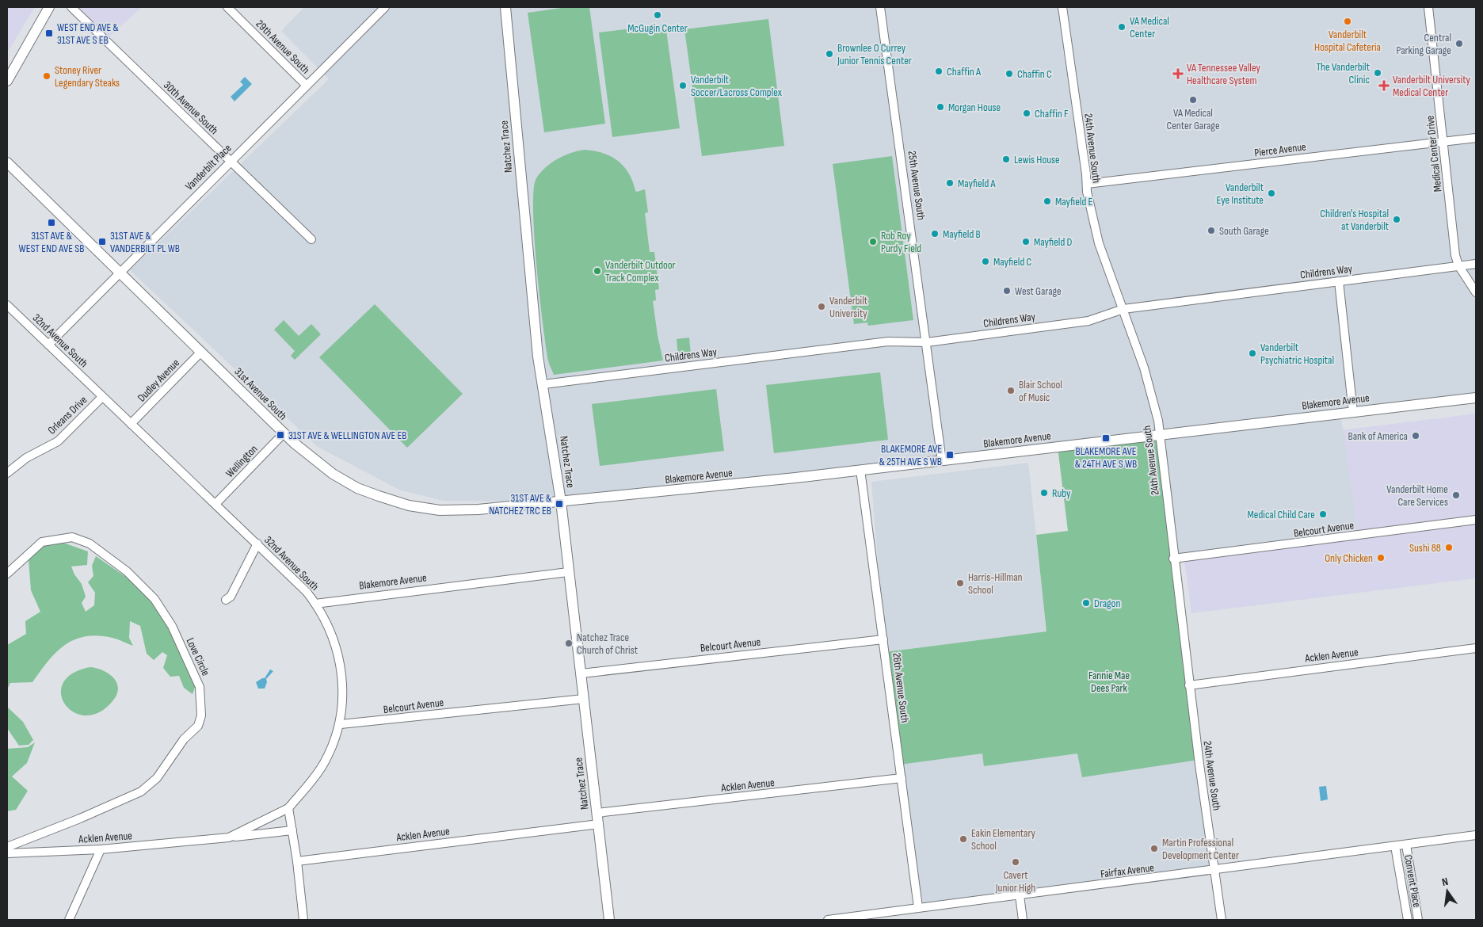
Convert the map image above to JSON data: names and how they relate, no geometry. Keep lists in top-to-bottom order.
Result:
{
  "streets": {
    "main road": ["Natchez Trace", "31st Avenue South", "Blakemore Avenue"],
    "street": [
      "29th Avenue South",
      "30th Avenue South",
      "24th Avenue South",
      "Pierce Avenue",
      "Medical Center Drive",
      "Vanderbilt Place",
      "25th Avenue South",
      "Childrens Way",
      "32nd Avenue South",
      "Dudley Avenue",
      "Orleans Drive",
      "Wellington",
      "Belcourt Avenue",
      "Acklen Avenue",
      "Love Circle",
      "26th Avenue South",
      "Fairfax Avenue",
      "Convent Place"
    ]
  },
  "crossings": [
    ["29th Avenue South", "Vanderbilt Place"],
    ["30th Avenue South", "Vanderbilt Place"],
    ["Natchez Trace", "Childrens Way"],
    ["Natchez Trace", "31st Avenue South"],
    ["Natchez Trace", "Blakemore Avenue"],
    ["Natchez Trace", "Belcourt Avenue"],
    ["Natchez Trace", "Acklen Avenue"],
    ["24th Avenue South", "Pierce Avenue"],
    ["24th Avenue South", "Childrens Way"],
    ["24th Avenue South", "Blakemore Avenue"],
    ["24th Avenue South", "Belcourt Avenue"],
    ["24th Avenue South", "Acklen Avenue"],
    ["24th Avenue South", "Fairfax Avenue"],
    ["Pierce Avenue", "Medical Center Drive"],
    ["Medical Center Drive", "Childrens Way"],
    ["Vanderbilt Place", "32nd Avenue South"],
    ["Vanderbilt Place", "31st Avenue South"],
    ["25th Avenue South", "Childrens Way"],
    ["25th Avenue South", "Blakemore Avenue"],
    ["32nd Avenue South", "Dudley Avenue"],
    ["32nd Avenue South", "Blakemore Avenue"],
    ["32nd Avenue South", "Orleans Drive"],
    ["32nd Avenue South", "Wellington"],
    ["32nd Avenue South", "Belcourt Avenue"],
    ["32nd Avenue South", "Acklen Avenue"],
    ["Dudley Avenue", "31st Avenue South"],
    ["31st Avenue South", "Blakemore Avenue"],
    ["31st Avenue South", "Wellington"],
    ["Blakemore Avenue", "26th Avenue South"],
    ["Belcourt Avenue", "26th Avenue South"],
    ["Acklen Avenue", "26th Avenue South"],
    ["26th Avenue South", "Fairfax Avenue"],
    ["Fairfax Avenue", "Convent Place"]
  ],
  "parks": ["Fannie Mae Dees Park"],
  "places": {
    "other": [
      "McGugin Center",
      "Vanderbilt Hospital Cafeteria",
      "VA Medical Center",
      "Central Parking Garage",
      "Brownlee O Currey Junior Tennis Center",
      "Chaffin A",
      "The Vanderbilt Clinic",
      "Chaffin C",
      "Stoney River Legendary Steaks",
      "Vanderbilt Soccer/Lacross Complex",
      "VA Medical Center Garage",
      "Morgan House",
      "Chaffin F",
      "Lewis House",
      "Mayfield A",
      "Vanderbilt Eye Institute",
      "Mayfield E",
      "Children's Hospital at Vanderbilt",
      "South Garage",
      "Mayfield B",
      "Rob Roy Purdy Field",
      "Mayfield D",
      "Mayfield C",
      "Vanderbilt Outdoor Track Complex",
      "West Garage",
      "Vanderbilt University",
      "Vanderbilt Psychiatric Hospital",
      "Blair School of Music",
      "Bank of America",
      "Ruby",
      "Vanderbilt Home Care Services",
      "Medical Child Care",
      "Sushi 88",
      "Only Chicken",
      "Harris-Hillman School",
      "Dragon",
      "Natchez Trace Church of Christ",
      "Eakin Elementary School",
      "Martin Professional Development Center",
      "Cavert Junior High"
    ],
    "transit": [
      "WEST END AVE & 31ST AVE S EB",
      "31ST AVE & WEST END AVE SB",
      "31ST AVE & VANDERBILT PL WB",
      "31ST AVE & WELLINGTON AVE EB",
      "BLAKEMORE AVE & 24TH AVE S WB",
      "BLAKEMORE AVE & 25TH AVE S WB",
      "31ST AVE & NATCHEZ TRC EB"
    ],
    "health": ["VA Tennessee Valley Healthcare System", "Vanderbilt University Medical Center"]
  },
  "north": "top"
}
